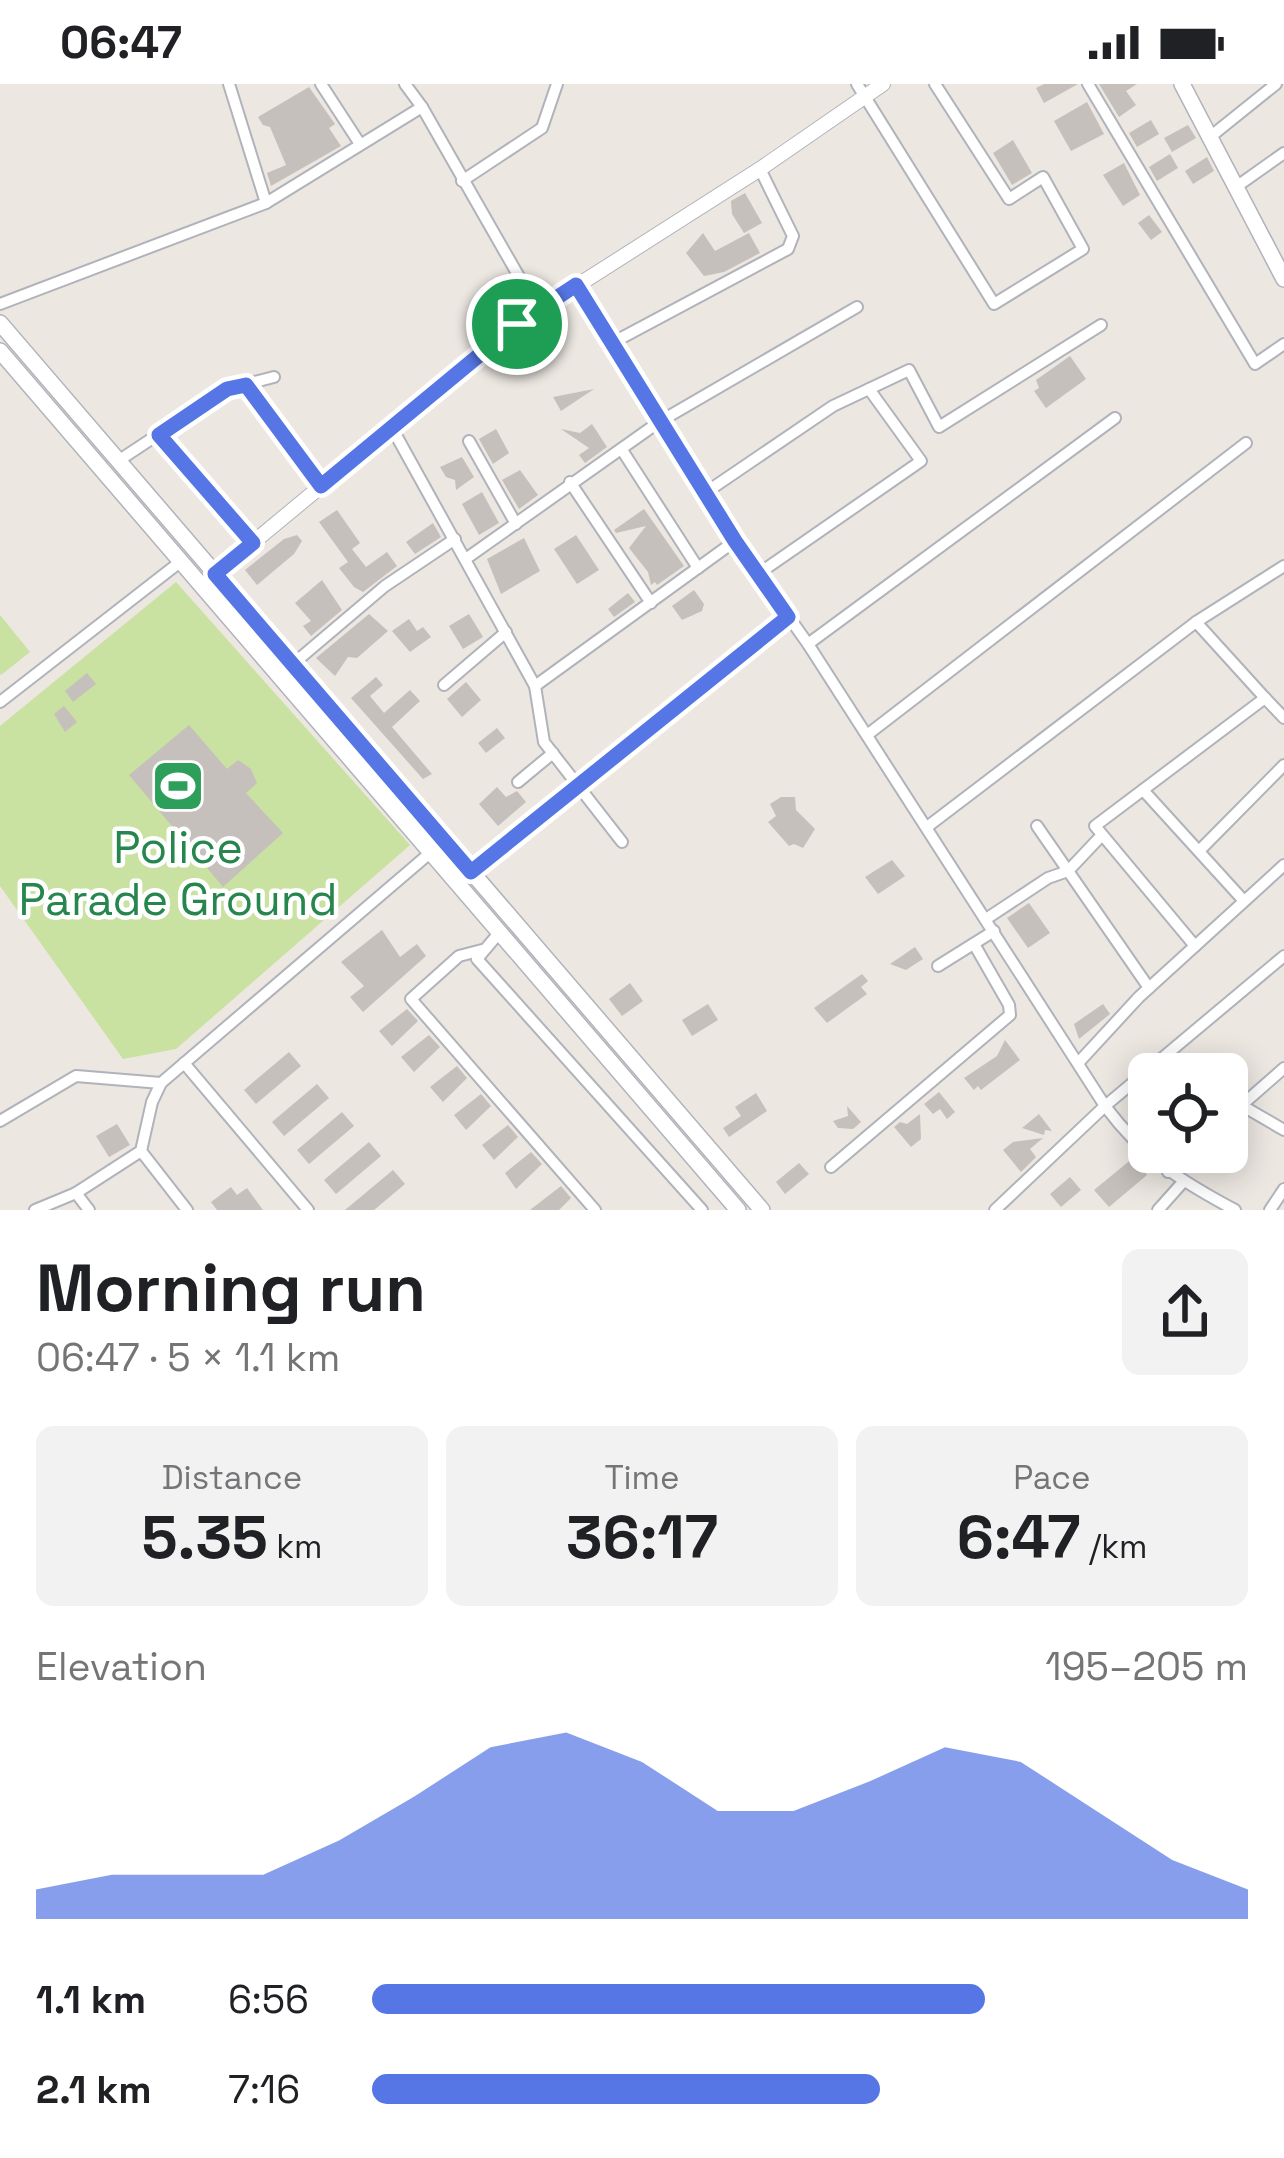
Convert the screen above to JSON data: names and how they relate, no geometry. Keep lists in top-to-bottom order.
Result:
{
  "places": {
    "sports": ["Police Parade Ground"]
  },
  "page": {
    "status": "06:47",
    "heading": ["Morning run", "06:47 · 5 × 1.1 km"],
    "stats": [
      ["Distance", "5.35 km"],
      ["Time", "36:17"],
      ["Pace", "6:47 /km"]
    ],
    "chart": ["Elevation", "195–205 m"],
    "list": [
      {
        "name": "1.1 km",
        "note": "6:56"
      },
      {
        "name": "2.1 km",
        "note": "7:16"
      }
    ]
  }
}
